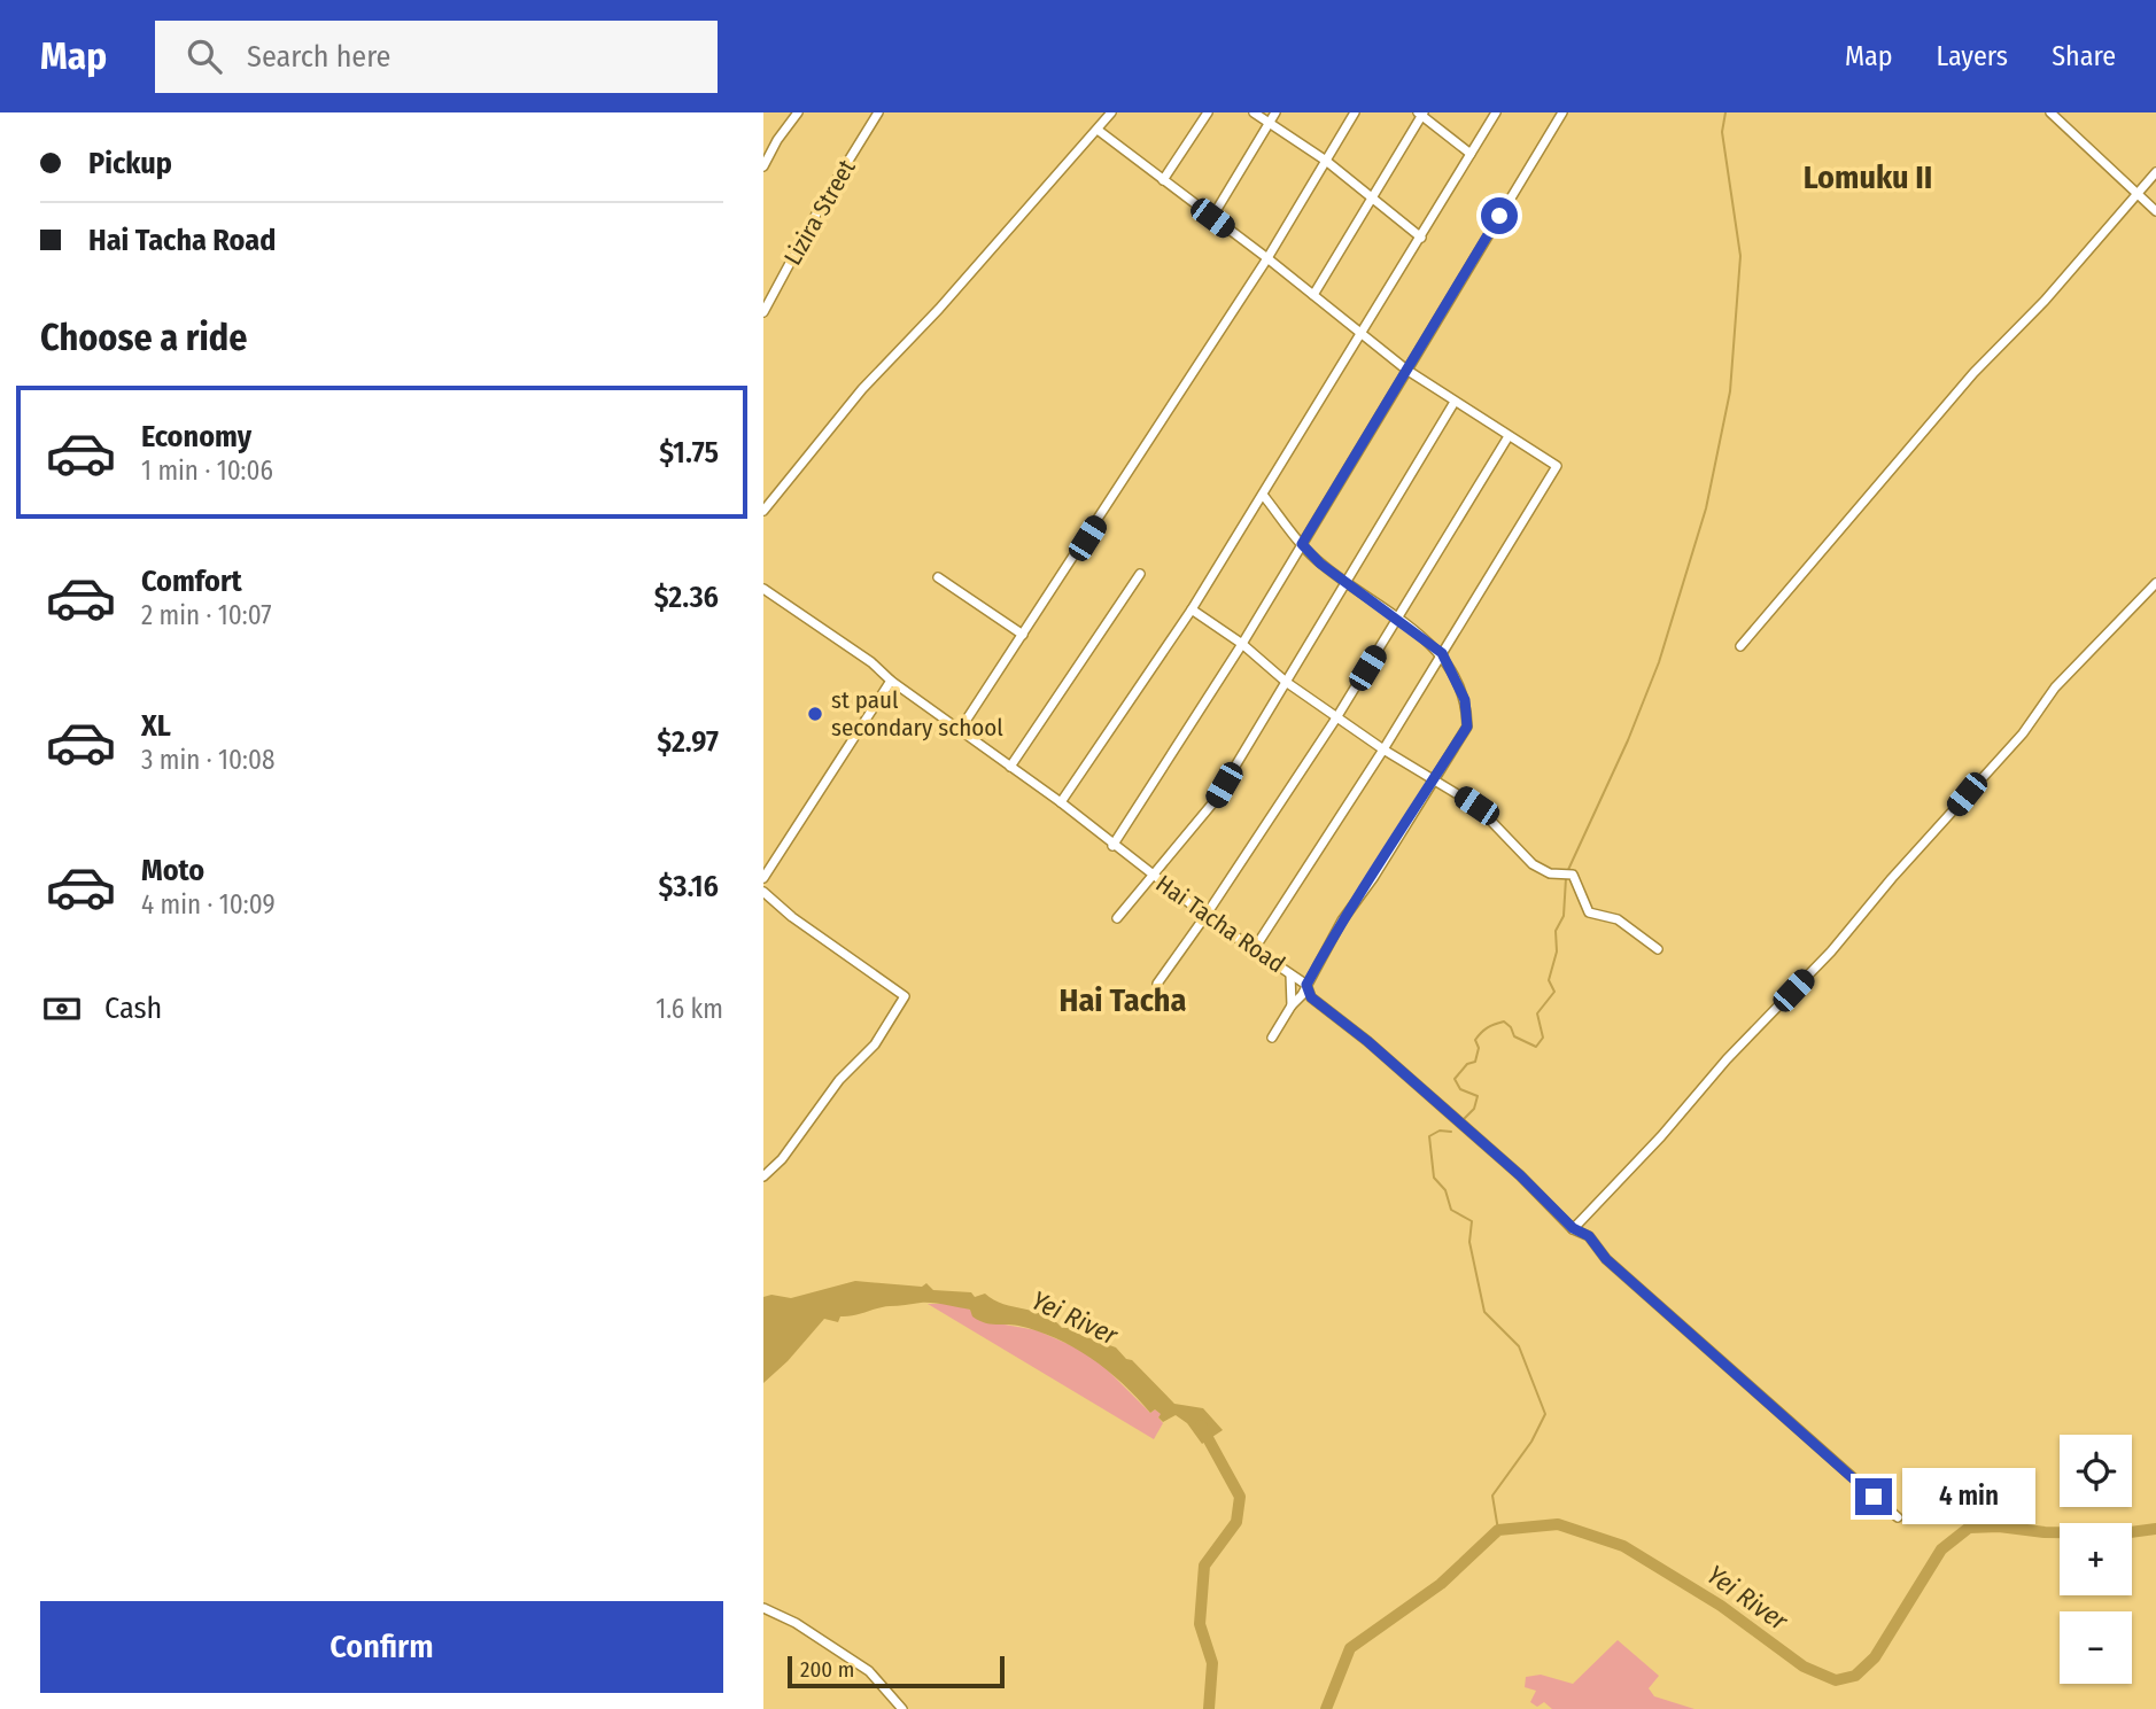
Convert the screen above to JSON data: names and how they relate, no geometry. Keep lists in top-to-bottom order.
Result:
{
  "streets": {
    "street": ["Lizira Street", "Hai Tacha Road"]
  },
  "districts": ["Lomuku II", "Hai Tacha"],
  "water": ["Yei River"],
  "places": ["st paul secondary school"],
  "scale_bar": "200 m",
  "page": {
    "header": "Map",
    "search": "Search here",
    "nav": ["Map", "Layers", "Share"],
    "banner": ["Pickup", "Hai Tacha Road"],
    "heading": "Choose a ride",
    "list": [
      {
        "name": "Economy",
        "note": "1 min · 10:06",
        "value": "$1.75"
      },
      {
        "name": "Comfort",
        "note": "2 min · 10:07",
        "value": "$2.36"
      },
      {
        "name": "XL",
        "note": "3 min · 10:08",
        "value": "$2.97"
      },
      {
        "name": "Moto",
        "note": "4 min · 10:09",
        "value": "$3.16"
      }
    ],
    "pay": ["Cash", "1.6 km"],
    "map_buttons": ["+", "−"],
    "bubble": "4 min",
    "buttons": "Confirm",
    "scale": "200 m"
  }
}
